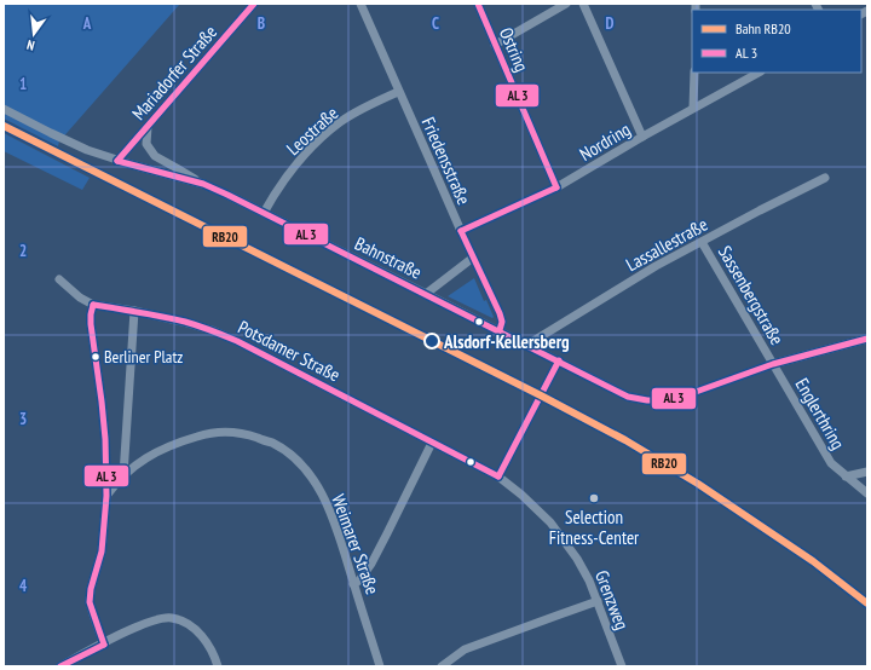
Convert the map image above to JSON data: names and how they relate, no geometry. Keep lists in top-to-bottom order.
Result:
{
  "streets": {
    "street": [
      "Ostring",
      "Mariadorfer Straße",
      "Leostraße",
      "Nordring",
      "Friedensstraße",
      "Lassallestraße",
      "Bahnstraße",
      "Sassenbergstraße",
      "Potsdamer Straße",
      "Englerthring",
      "Weimarer Straße",
      "Grenzweg"
    ]
  },
  "crossings": [
    ["Ostring", "Nordring"],
    ["Mariadorfer Straße", "Bahnstraße"],
    ["Leostraße", "Friedensstraße"],
    ["Leostraße", "Bahnstraße"],
    ["Nordring", "Friedensstraße"],
    ["Friedensstraße", "Bahnstraße"],
    ["Lassallestraße", "Bahnstraße"],
    ["Lassallestraße", "Sassenbergstraße"],
    ["Bahnstraße", "Sassenbergstraße"],
    ["Bahnstraße", "Englerthring"],
    ["Sassenbergstraße", "Englerthring"],
    ["Potsdamer Straße", "Grenzweg"]
  ],
  "places": ["Alsdorf-Kellersberg", "Berliner Platz", "Selection Fitness-Center"],
  "lines": ["rail line RB20"],
  "legend": ["Bahn RB20", "AL 3"],
  "north": "bottom",
  "grid": {
    "columns": [
      "A",
      "B",
      "C",
      "D"
    ],
    "rows": [
      "1",
      "2",
      "3",
      "4"
    ]
  }
}
